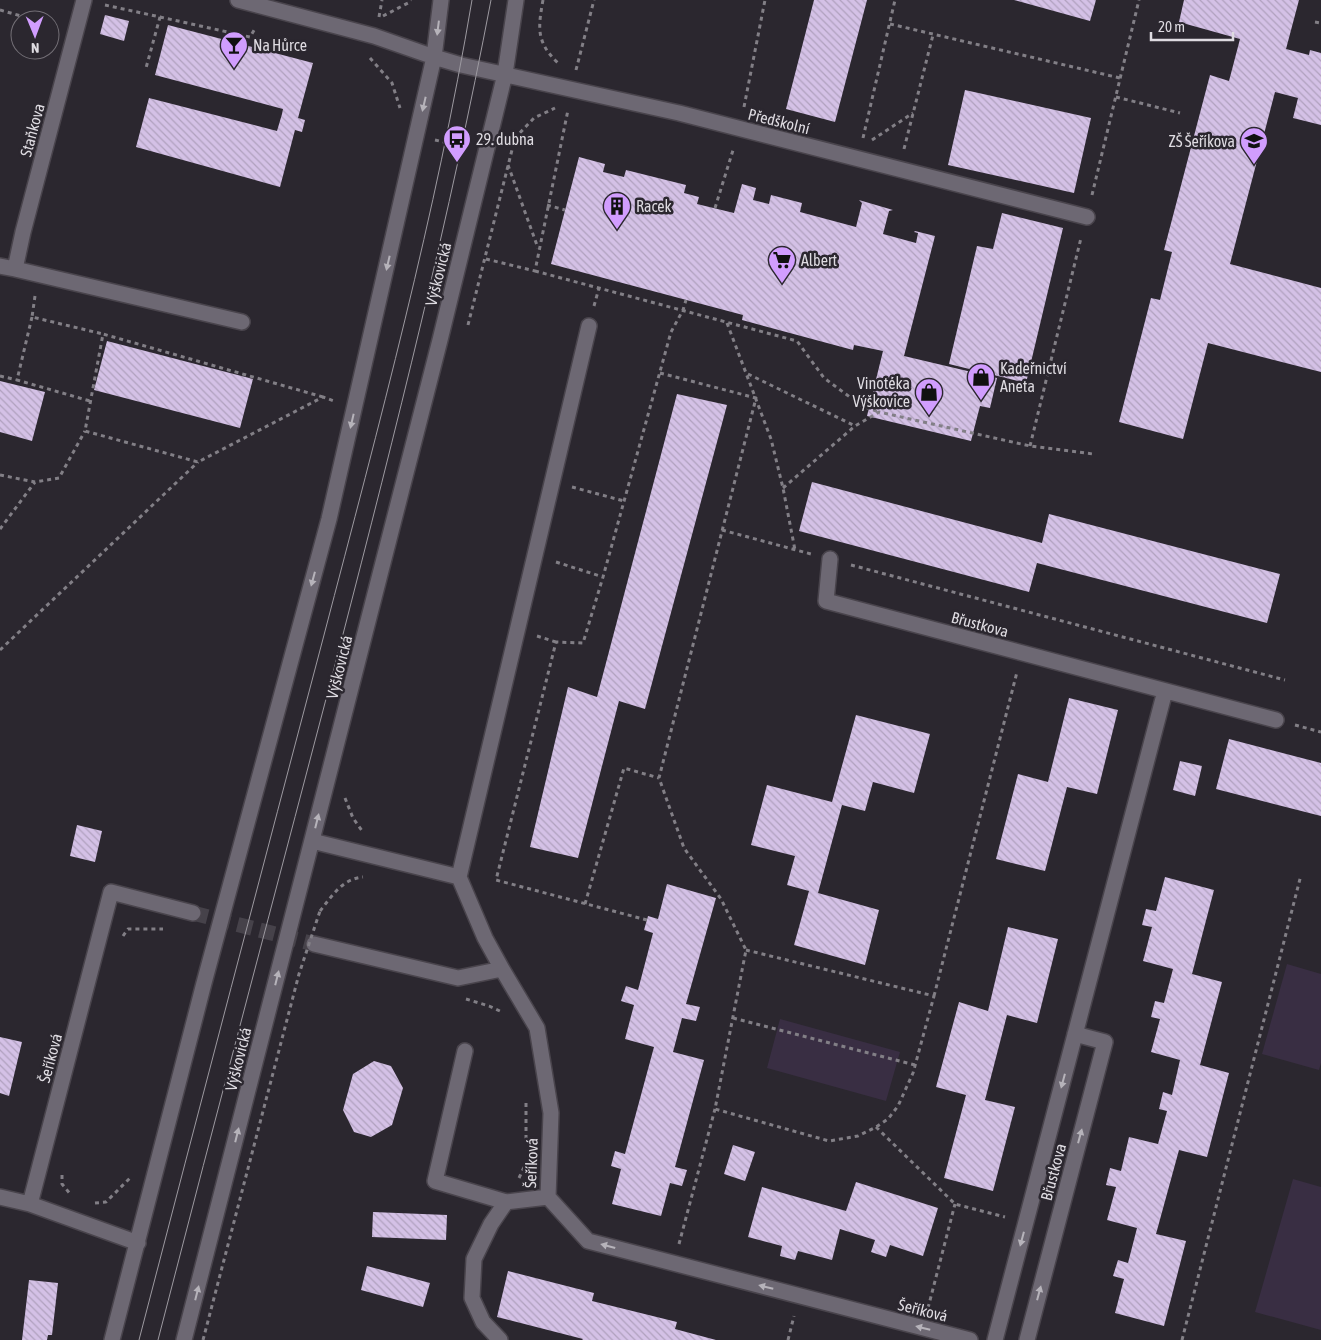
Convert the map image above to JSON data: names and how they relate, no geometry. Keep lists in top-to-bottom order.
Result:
{
  "streets": {
    "street": [
      "Předškolní",
      "Staňkova",
      "Výškovická",
      "Břustkova",
      "Šeříková"
    ]
  },
  "crossings": [
    ["Předškolní", "Výškovická"]
  ],
  "places": {
    "bar": ["Na Hůrce"],
    "bus stop": ["29. dubna"],
    "school or university": ["ZŠ Šeříkova"],
    "building": ["Racek"],
    "supermarket": ["Albert"],
    "shop": ["Kadeřnictví Aneta", "Vinotéka Výškovice"]
  },
  "scale_bar": "20 m",
  "north": "bottom"
}
